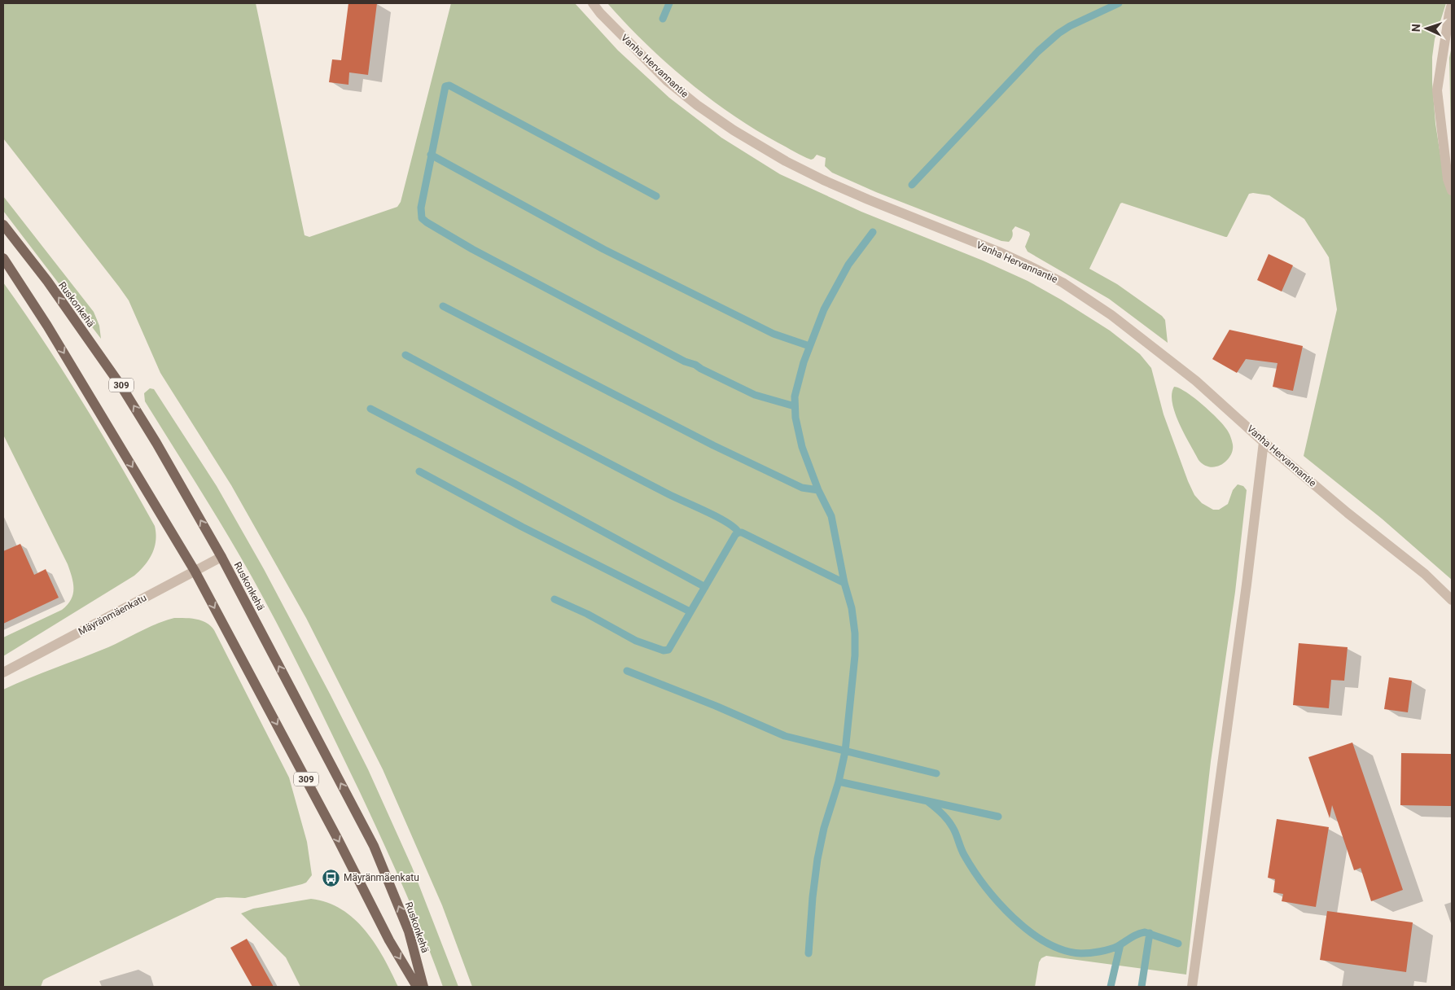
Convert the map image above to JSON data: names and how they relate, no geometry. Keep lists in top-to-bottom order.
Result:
{
  "streets": {
    "main road": ["Ruskonkehä", "309"],
    "street": ["Vanha Hervannantie", "Mäyränmäenkatu"]
  },
  "crossings": [
    ["Ruskonkehä", "Mäyränmäenkatu"],
    ["309", "Mäyränmäenkatu"]
  ],
  "places": {
    "bus stop": ["Mäyränmäenkatu"]
  },
  "north": "left"
}
